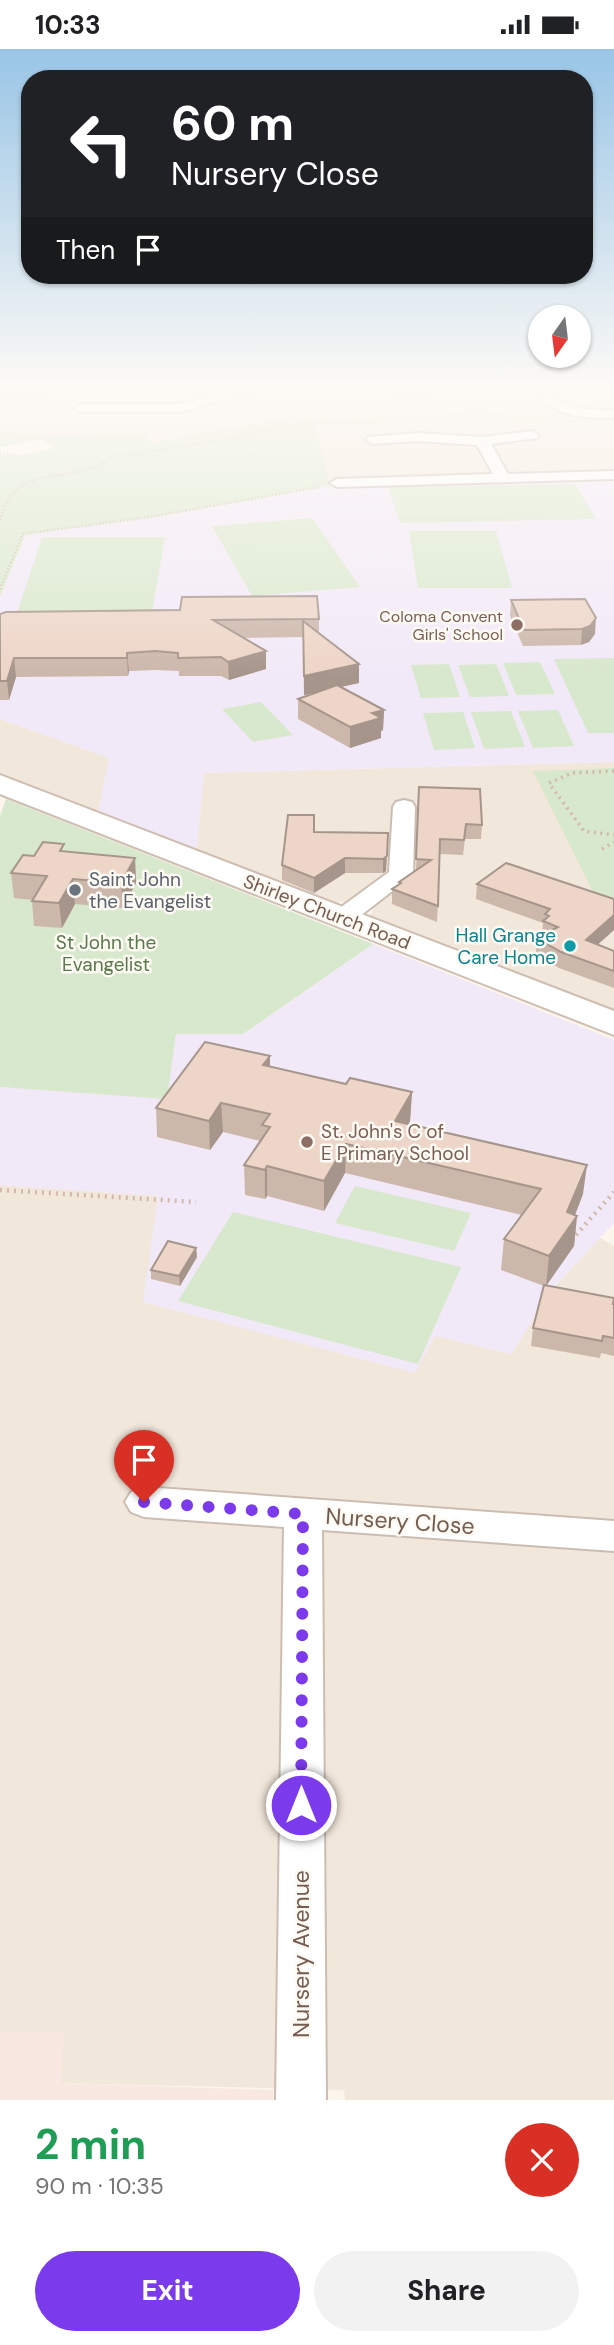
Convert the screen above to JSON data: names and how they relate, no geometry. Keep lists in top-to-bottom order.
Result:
{
  "streets": {
    "street": ["Shirley Church Road", "Nursery Close", "Nursery Avenue"]
  },
  "crossings": [
    ["Nursery Close", "Nursery Avenue"]
  ],
  "parks": ["St John the Evangelist"],
  "places": [
    "Coloma Convent Girls' School",
    "Saint John the Evangelist",
    "Hall Grange Care Home",
    "St. John's C of E Primary School"
  ],
  "north": "bottom",
  "page": {
    "status": "10:33",
    "turn": ["60 m", "Nursery Close"],
    "then": "Then",
    "heading": ["2 min", "90 m · 10:35"],
    "buttons": ["Exit", "Share"]
  }
}
